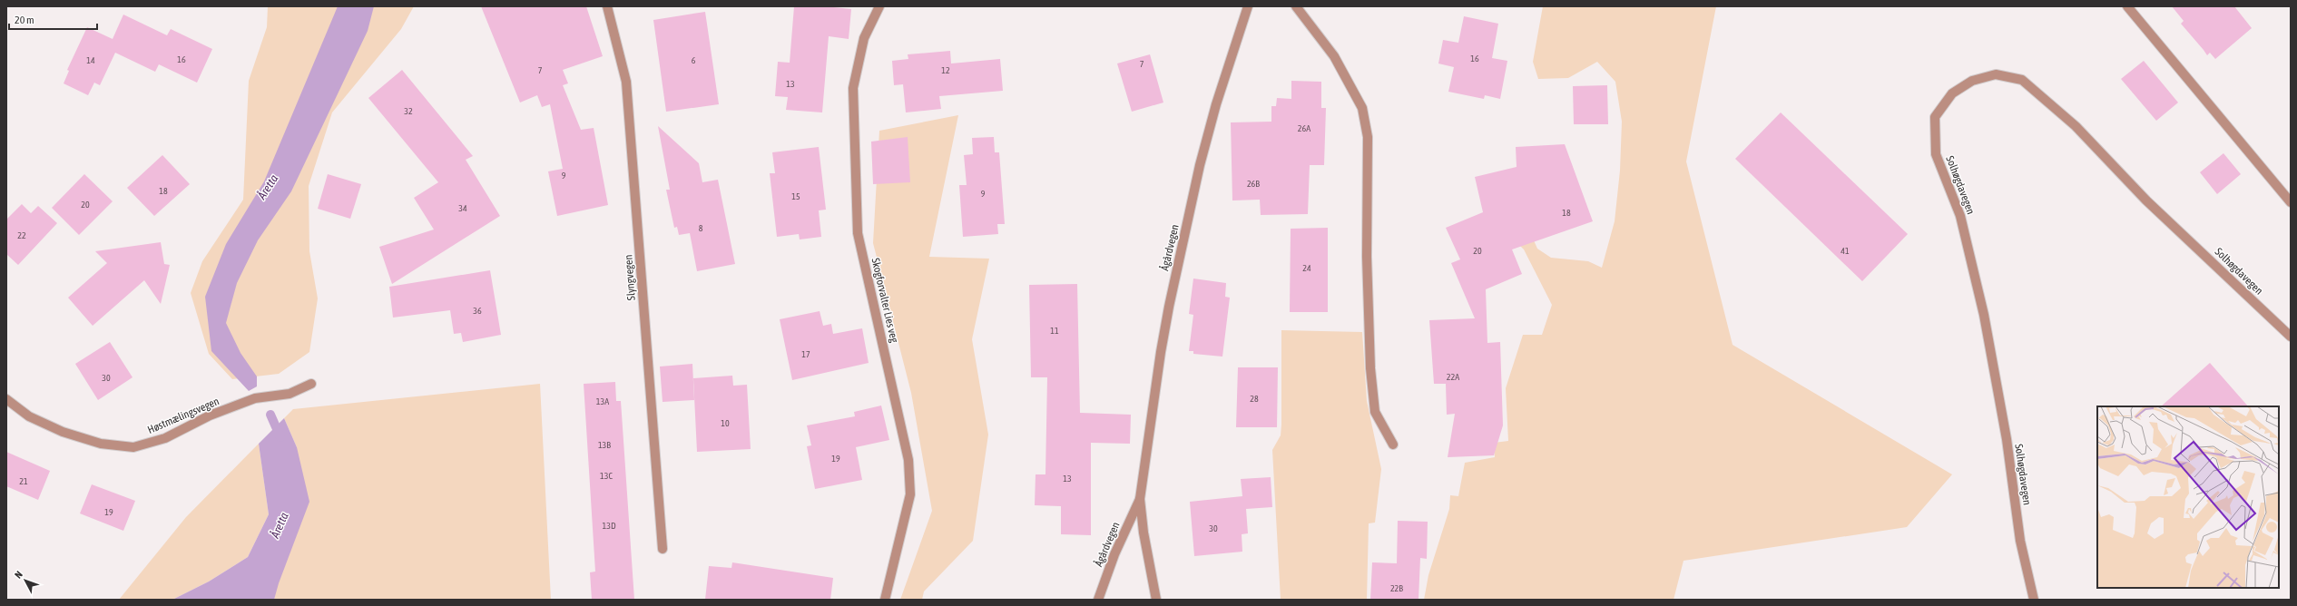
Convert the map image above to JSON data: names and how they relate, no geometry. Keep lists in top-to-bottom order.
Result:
{
  "streets": {
    "street": [
      "Solhøgdavegen",
      "Ågårdvegen",
      "Slyngvegen",
      "Skogforvalter Lies veg",
      "Høstmælingsvegen"
    ]
  },
  "water": ["Åretta"],
  "house_numbers": [
    "16",
    "16",
    "14",
    "6",
    "7",
    "7",
    "12",
    "13",
    "32",
    "26A",
    "9",
    "26B",
    "18",
    "9",
    "15",
    "20",
    "34",
    "18",
    "8",
    "22",
    "20",
    "41",
    "24",
    "36",
    "11",
    "17",
    "22A",
    "30",
    "28",
    "13A",
    "10",
    "13B",
    "19",
    "13C",
    "13",
    "21",
    "19",
    "13D",
    "30",
    "22B"
  ],
  "scale_bar": "20 m",
  "north": "top left"
}
